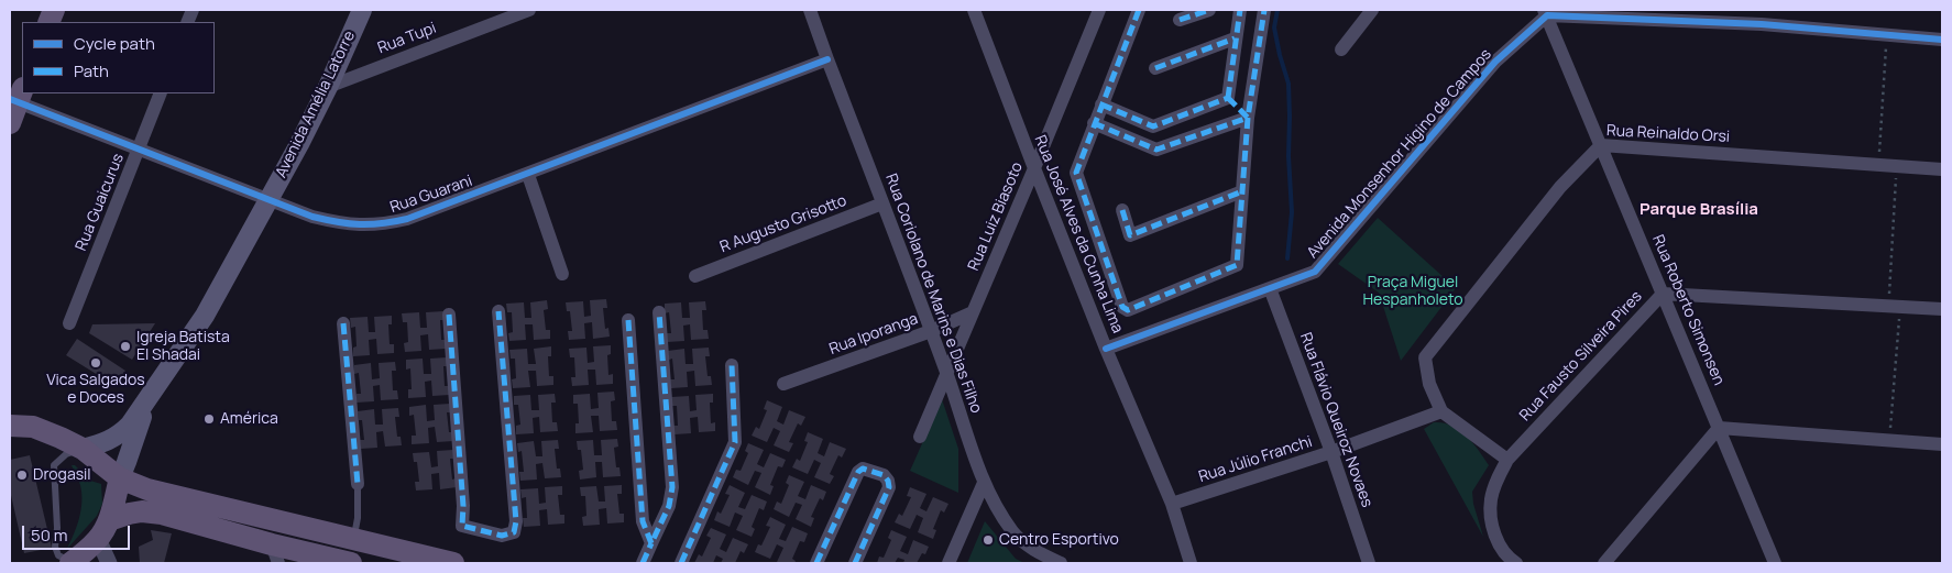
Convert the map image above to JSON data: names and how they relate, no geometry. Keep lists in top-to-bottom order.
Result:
{
  "streets": {
    "main road": ["Avenida Amélia Latorre"],
    "street": [
      "Rua Tupi",
      "Rua Reinaldo Orsi",
      "Avenida Monsenhor Higino de Campos",
      "Rua Guarani",
      "Rua Guaicurus",
      "Rua Luiz Biasoto",
      "R Augusto Grisotto",
      "Rua José Alves da Cunha Lima",
      "Rua Coriolano de Marins e Dias Filho",
      "Rua Roberto Simonsen",
      "Rua Iporanga",
      "Rua Fausto Silveira Pires",
      "Rua Flávio Queiroz Novaes",
      "Rua Júlio Franchi"
    ]
  },
  "crossings": [
    ["Rua Tupi", "Avenida Amélia Latorre"],
    ["Avenida Amélia Latorre", "Rua Guarani"],
    ["Rua Reinaldo Orsi", "Rua Roberto Simonsen"],
    ["Rua Reinaldo Orsi", "Rua Júlio Franchi"],
    ["Avenida Monsenhor Higino de Campos", "Rua José Alves da Cunha Lima"],
    ["Avenida Monsenhor Higino de Campos", "Rua Roberto Simonsen"],
    ["Avenida Monsenhor Higino de Campos", "Rua Flávio Queiroz Novaes"],
    ["Rua Guarani", "Rua Guaicurus"],
    ["Rua Guarani", "Rua Coriolano de Marins e Dias Filho"],
    ["Rua Luiz Biasoto", "Rua José Alves da Cunha Lima"],
    ["Rua Luiz Biasoto", "Rua Coriolano de Marins e Dias Filho"],
    ["Rua Luiz Biasoto", "Rua Iporanga"],
    ["R Augusto Grisotto", "Rua Coriolano de Marins e Dias Filho"],
    ["Rua José Alves da Cunha Lima", "Rua Júlio Franchi"],
    ["Rua Coriolano de Marins e Dias Filho", "Rua Iporanga"],
    ["Rua Roberto Simonsen", "Rua Fausto Silveira Pires"],
    ["Rua Flávio Queiroz Novaes", "Rua Júlio Franchi"]
  ],
  "districts": ["Parque Brasília"],
  "parks": ["Praça Miguel Hespanholeto"],
  "places": [
    "Igreja Batista El Shadai",
    "Vica Salgados e Doces",
    "América",
    "Drogasil",
    "Centro Esportivo"
  ],
  "legend": ["Cycle path", "Path"],
  "scale_bar": "50 m"
}
